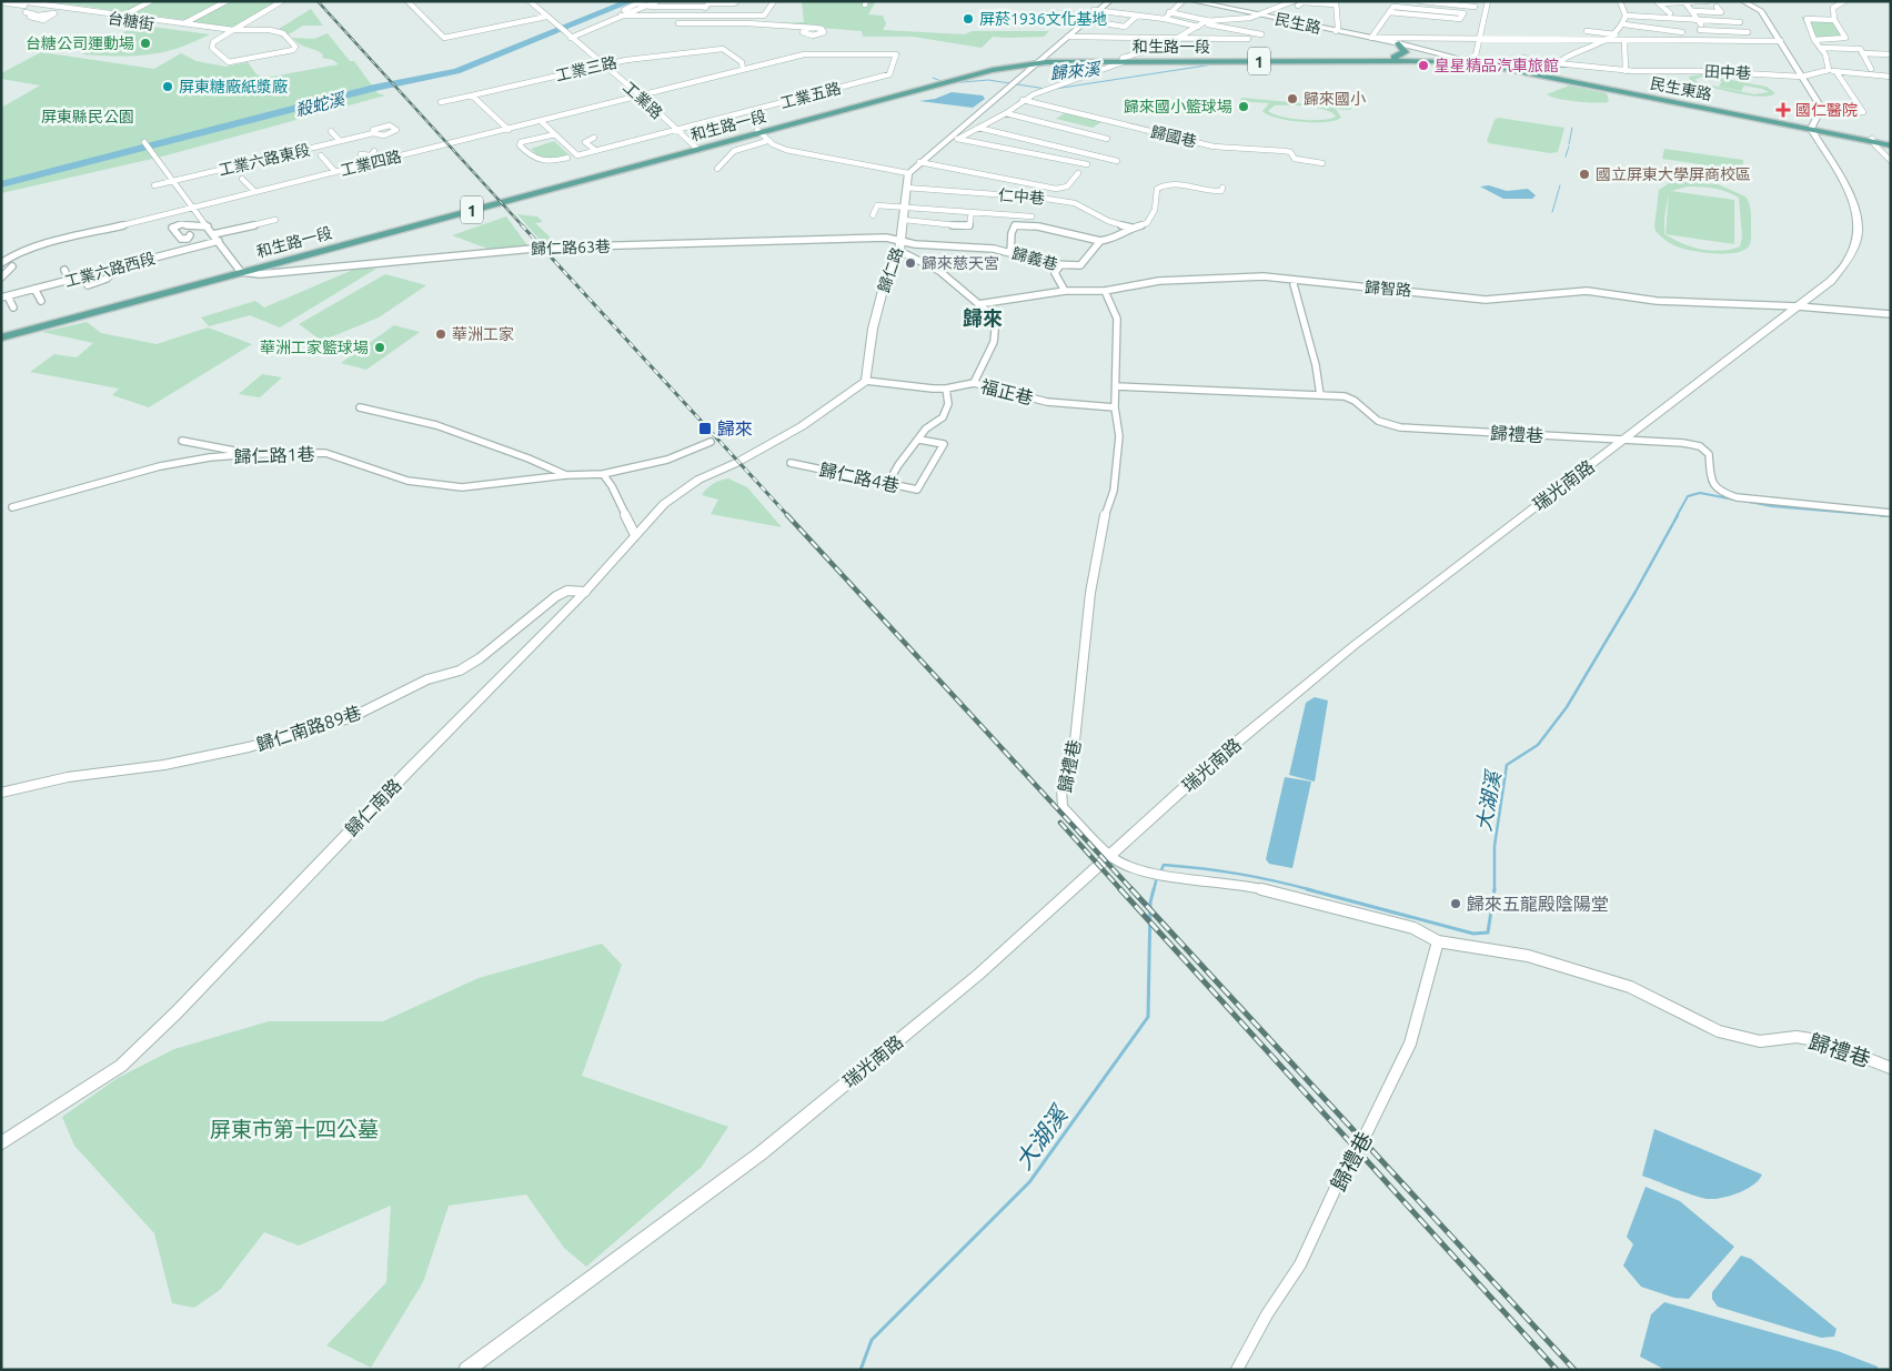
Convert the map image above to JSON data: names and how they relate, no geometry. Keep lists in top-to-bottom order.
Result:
{
  "streets": {
    "main road": ["和生路一段", "1", "民生東路"],
    "street": [
      "台糖街",
      "民生路",
      "工業三路",
      "田中巷",
      "工業五路",
      "工業路",
      "歸國巷",
      "工業六路東段",
      "工業四路",
      "仁中巷",
      "歸仁路63巷",
      "歸義巷",
      "工業六路西段",
      "歸仁路",
      "歸智路",
      "福正巷",
      "歸禮巷",
      "歸仁路1巷",
      "歸仁路4巷",
      "瑞光南路",
      "歸仁南路89巷",
      "歸仁南路"
    ]
  },
  "crossings": [
    ["民生路", "民生東路"],
    ["和生路一段", "民生東路"],
    ["和生路一段", "工業路"],
    ["和生路一段", "歸仁路63巷"],
    ["工業三路", "工業五路"],
    ["工業三路", "工業路"],
    ["工業三路", "工業四路"],
    ["民生東路", "瑞光南路"],
    ["工業五路", "工業路"],
    ["工業五路", "工業四路"],
    ["工業路", "工業四路"],
    ["仁中巷", "歸義巷"],
    ["仁中巷", "歸仁路"],
    ["歸仁路63巷", "歸義巷"],
    ["歸仁路63巷", "歸仁路"],
    ["歸義巷", "歸仁路"],
    ["歸仁路", "福正巷"],
    ["歸仁路", "歸仁南路"],
    ["歸智路", "歸禮巷"],
    ["歸智路", "瑞光南路"],
    ["福正巷", "歸禮巷"],
    ["福正巷", "歸仁南路"],
    ["歸禮巷", "瑞光南路"],
    ["歸仁南路89巷", "歸仁南路"]
  ],
  "districts": ["歸來"],
  "water": ["歸來溪", "殺蛇溪", "大湖溪"],
  "parks": ["屏東縣民公園", "屏東市第十四公墓"],
  "places": {
    "other": [
      "屏菸1936文化基地",
      "台糖公司運動場",
      "皇星精品汽車旅館",
      "屏東糖廠紙漿廠",
      "歸來國小",
      "歸來國小籃球場",
      "國立屏東大學屏商校區",
      "歸來慈天宮",
      "華洲工家",
      "華洲工家籃球場",
      "歸來五龍殿陰陽堂"
    ],
    "health": ["國仁醫院"],
    "transit": ["歸來"]
  }
}
